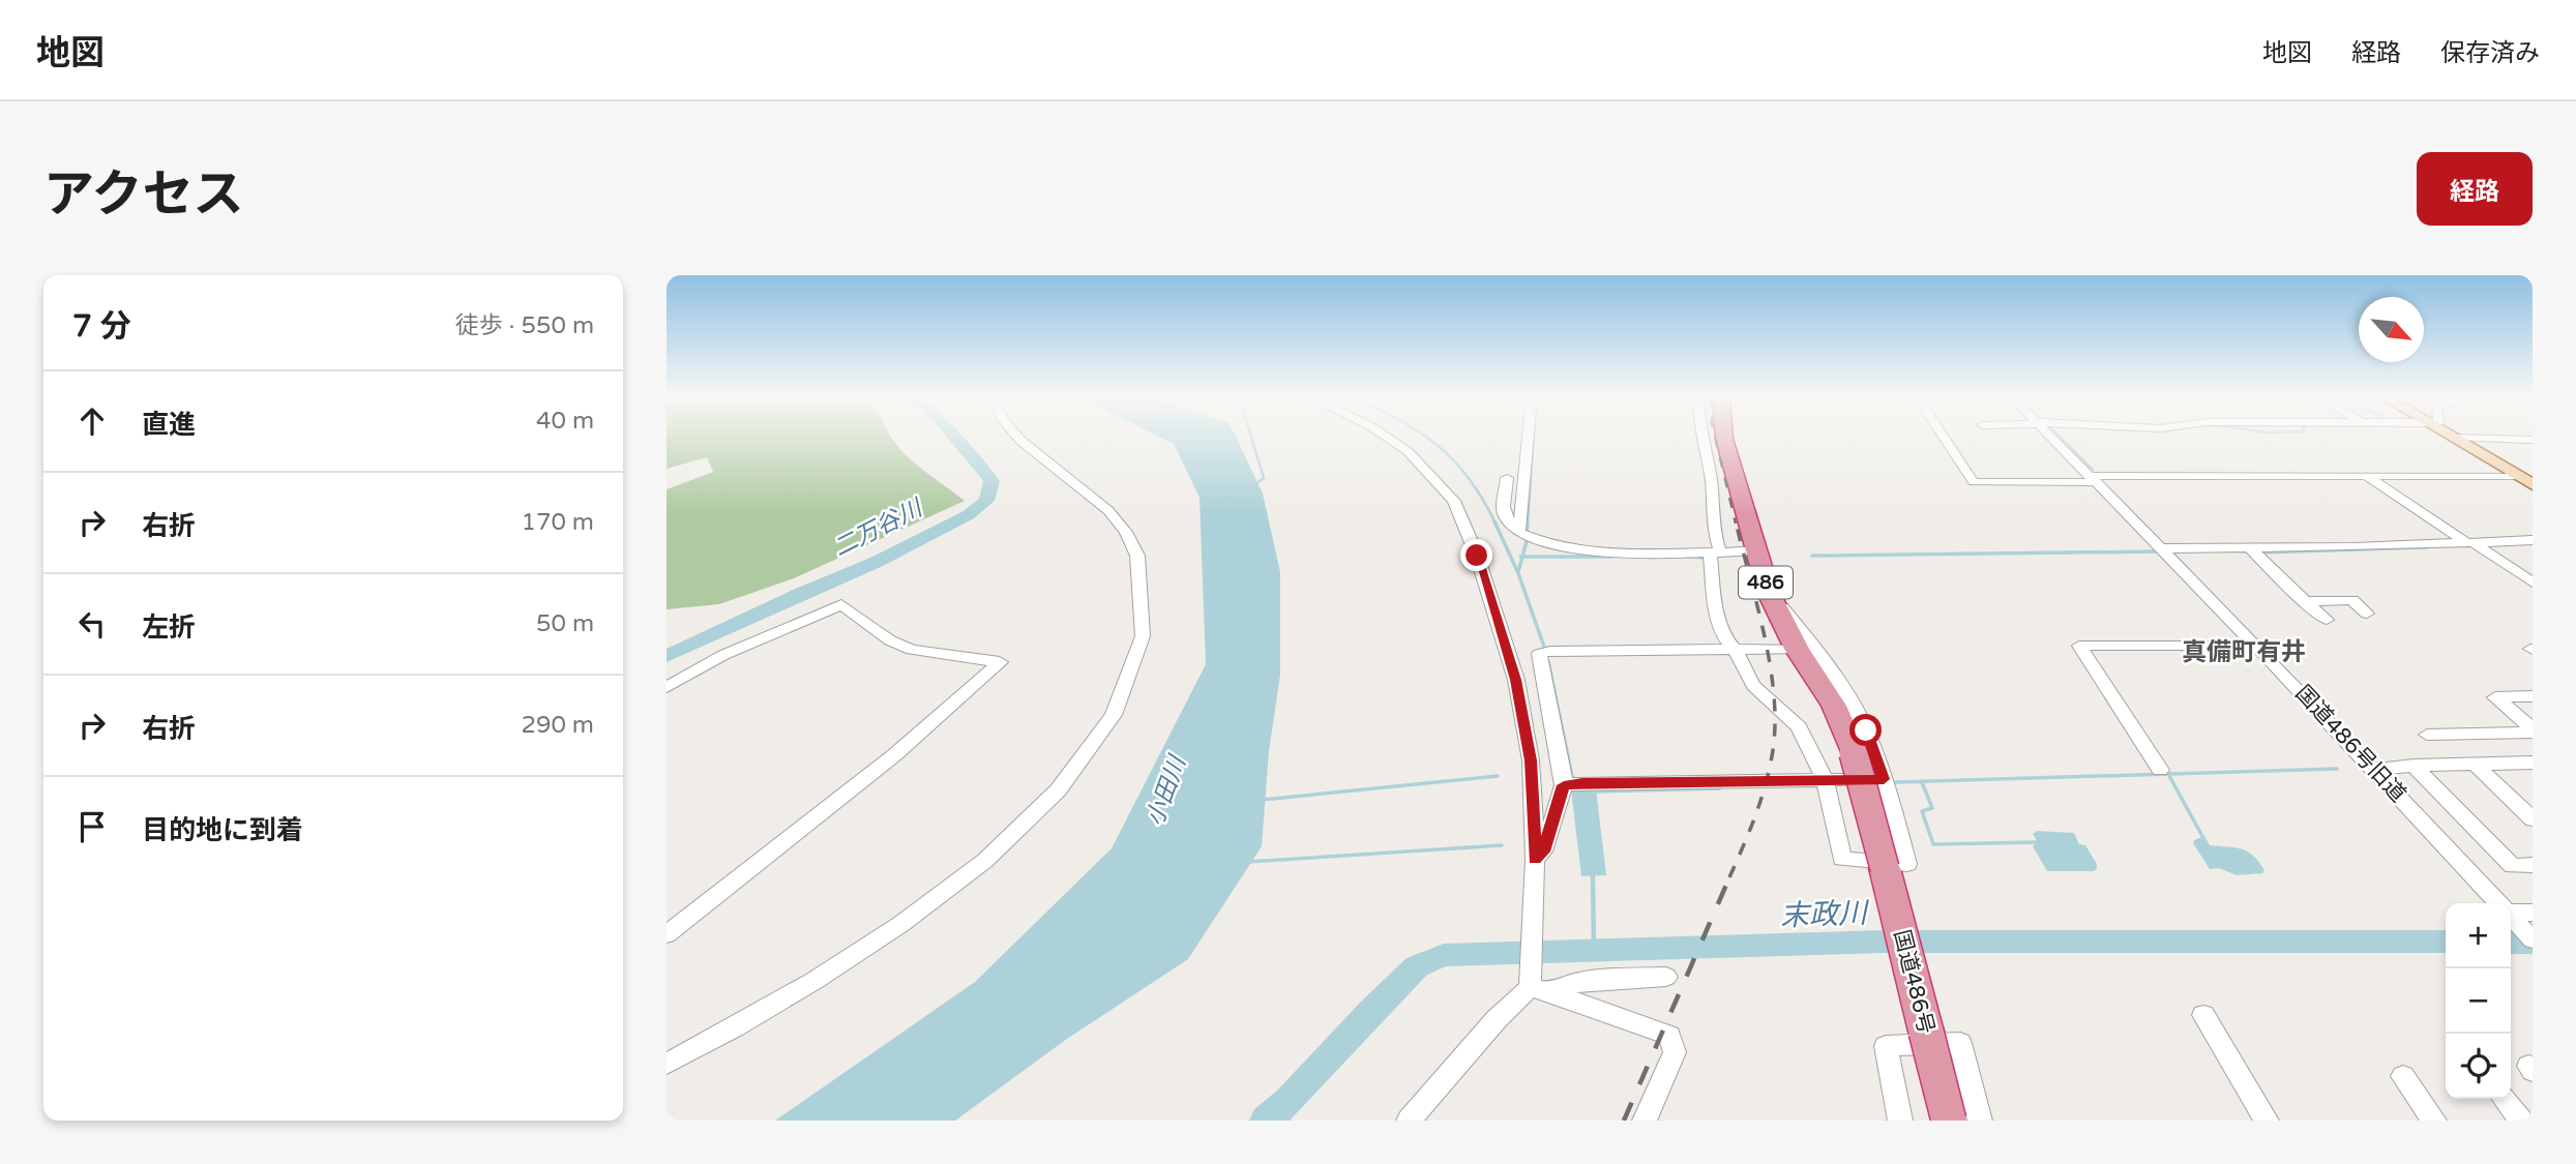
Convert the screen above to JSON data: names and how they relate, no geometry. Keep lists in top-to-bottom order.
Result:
{
  "streets": {
    "highway": ["486", "国道486号"],
    "street": ["国道486号旧道"]
  },
  "districts": ["真備町有井"],
  "water": ["二万谷川", "小田川", "末政川"],
  "north": "bottom right",
  "page": {
    "header": "地図",
    "nav": ["地図", "経路", "保存済み"],
    "title": "アクセス",
    "buttons": "経路",
    "heading": ["7 分", "徒歩 · 550 m"],
    "list": [
      ["直進", "40 m"],
      ["右折", "170 m"],
      ["左折", "50 m"],
      ["右折", "290 m"],
      "目的地に到着"
    ],
    "map_buttons": ["+", "−"]
  }
}
